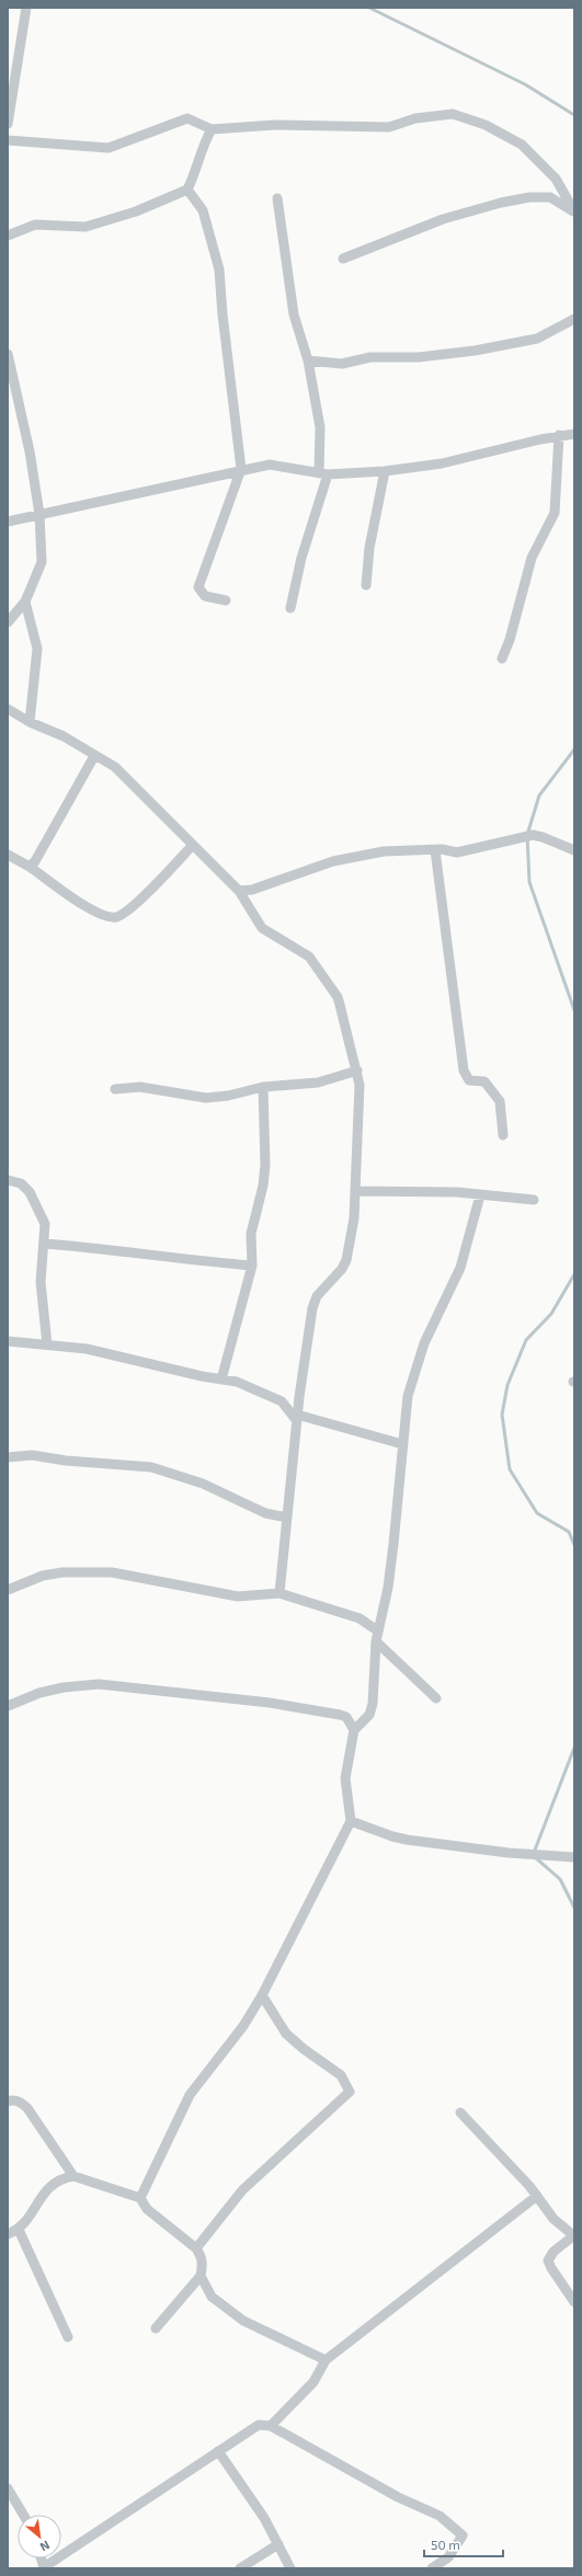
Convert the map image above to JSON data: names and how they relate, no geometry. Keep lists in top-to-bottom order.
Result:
{
  "scale_bar": "50 m",
  "north": "bottom right"
}
